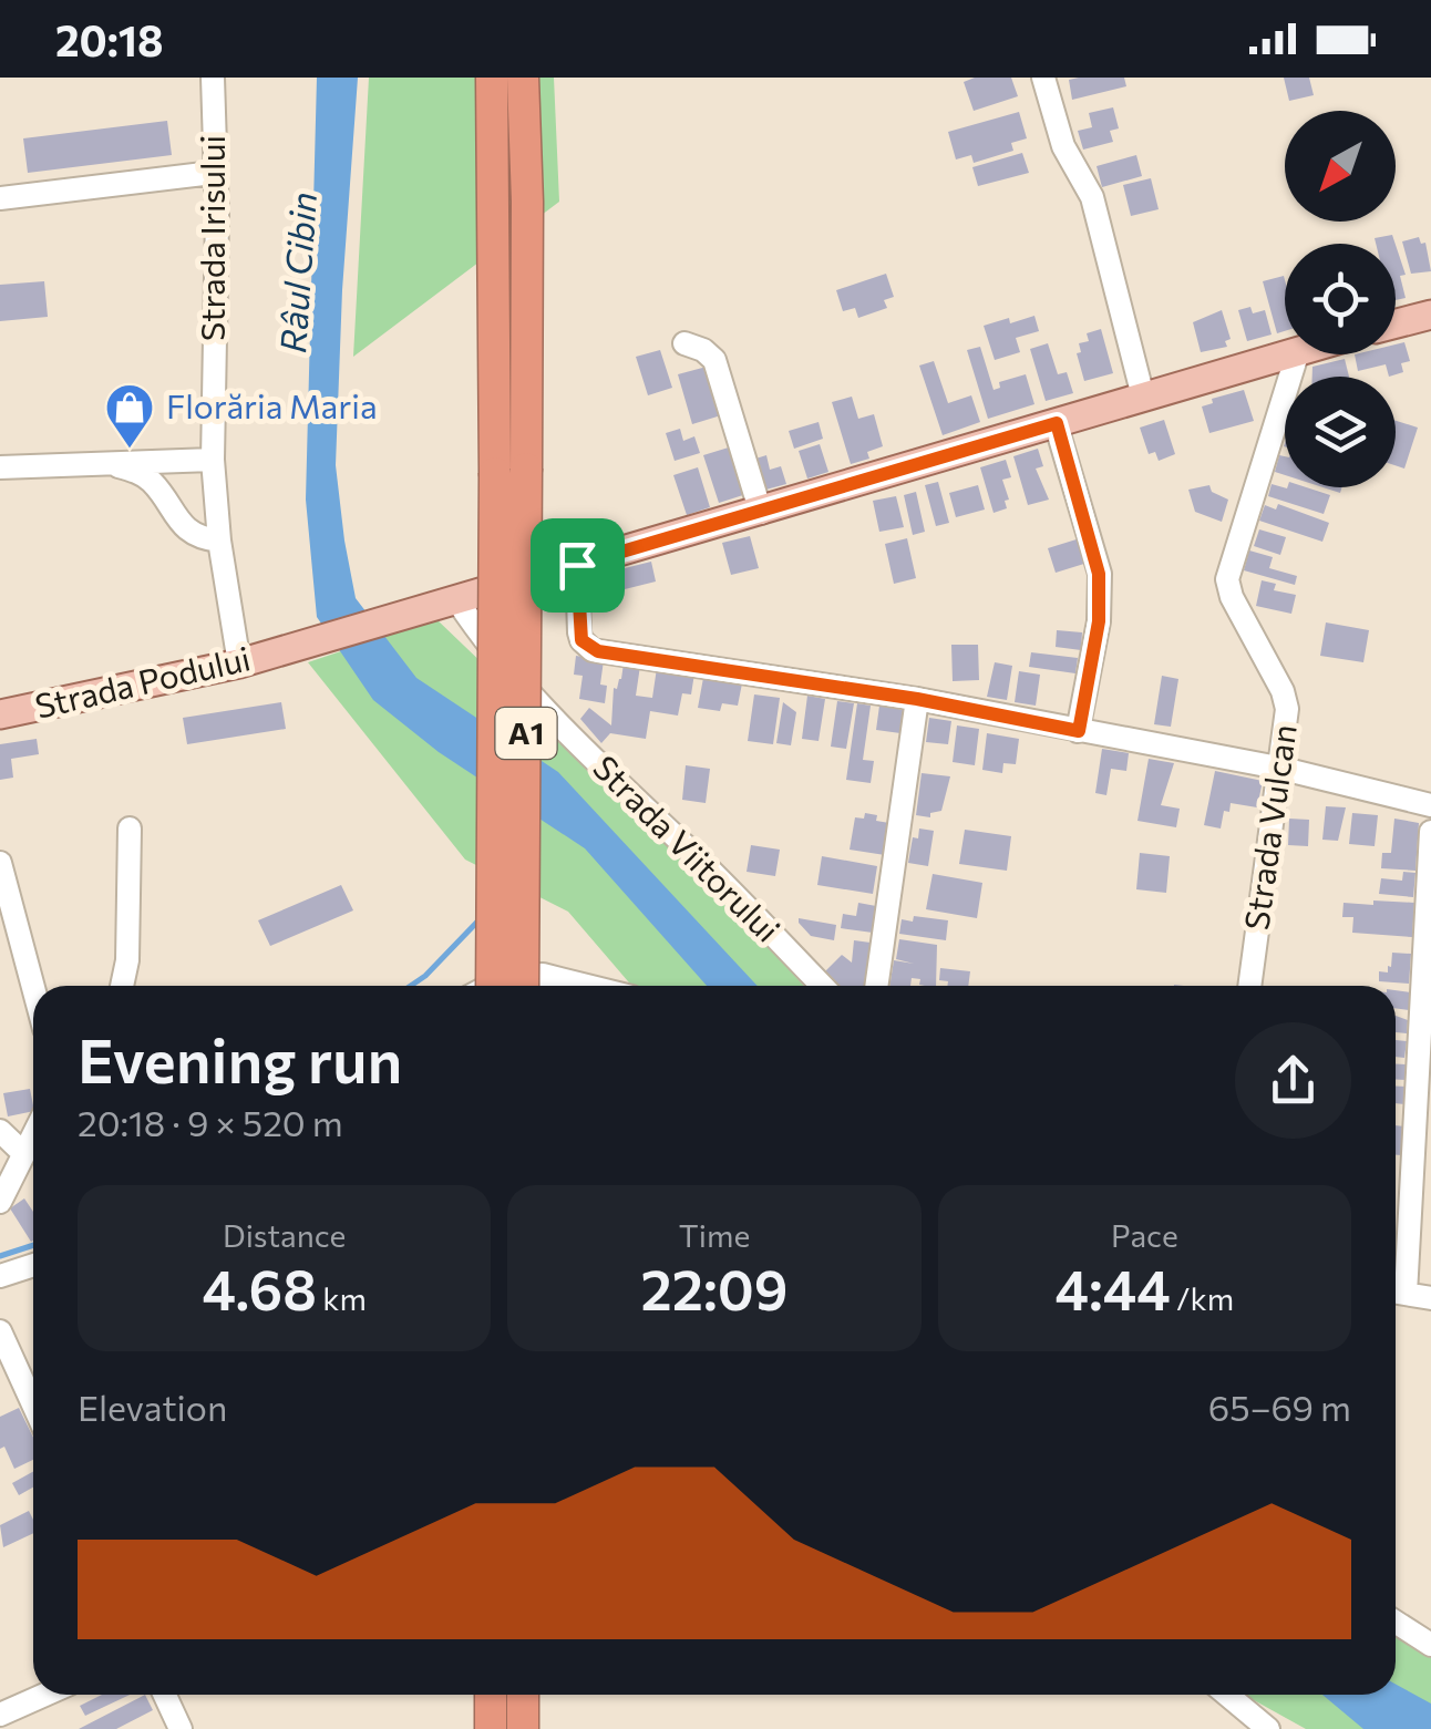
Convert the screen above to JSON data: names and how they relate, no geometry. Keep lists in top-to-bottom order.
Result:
{
  "streets": {
    "highway": ["A1"],
    "main road": ["Strada Podului"],
    "street": ["Strada Irisului", "Strada Vulcan", "Strada Viitorului"]
  },
  "crossings": [
    ["Strada Irisului", "Strada Podului"],
    ["Strada Podului", "Strada Viitorului"]
  ],
  "water": ["Râul Cibin"],
  "places": {
    "shop": ["Florăria Maria"]
  },
  "north": "bottom left",
  "page": {
    "status": "20:18",
    "heading": ["Evening run", "20:18 · 9 × 520 m"],
    "stats": [
      ["Distance", "4.68 km"],
      ["Time", "22:09"],
      ["Pace", "4:44 /km"]
    ],
    "chart": ["Elevation", "65–69 m"]
  }
}
